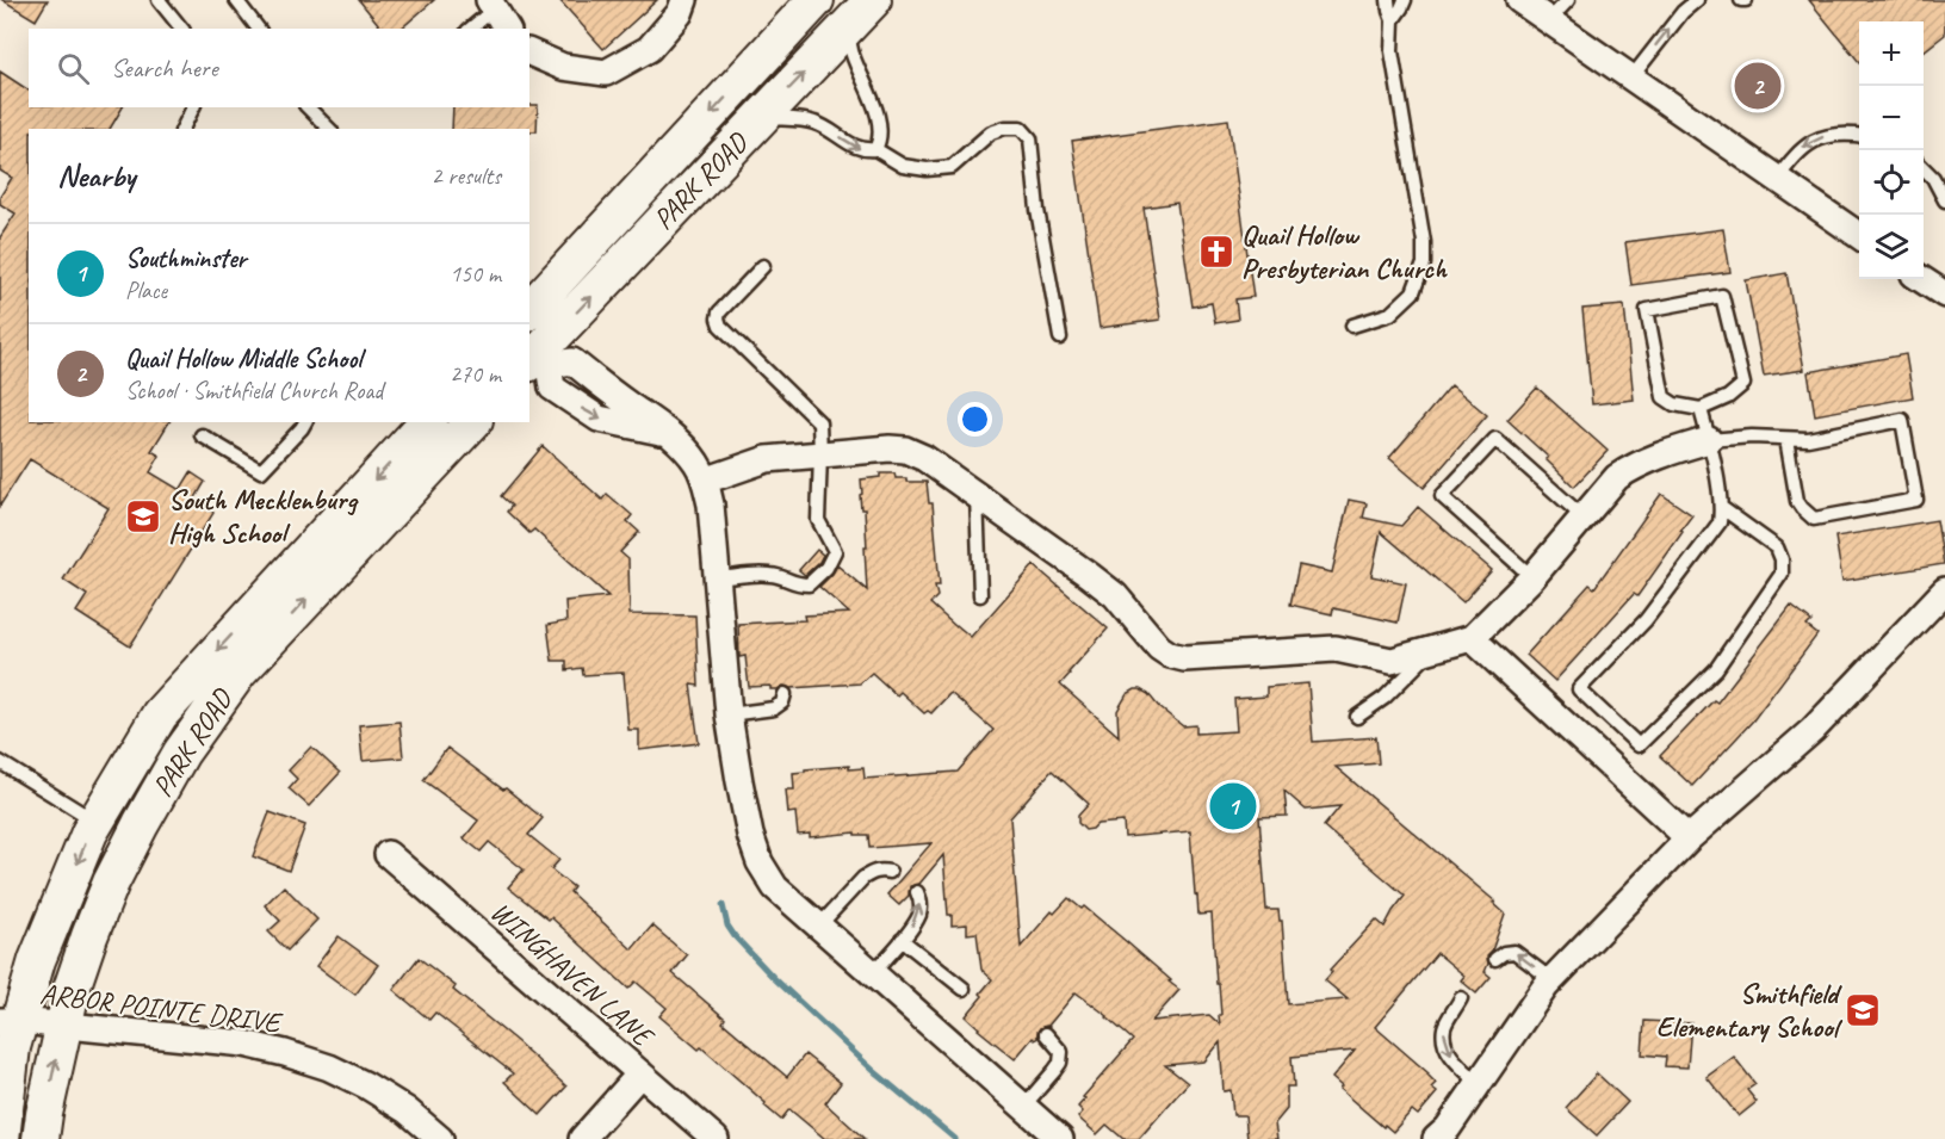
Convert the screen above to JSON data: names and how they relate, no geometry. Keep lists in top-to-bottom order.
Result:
{
  "streets": {
    "main road": ["PARK ROAD"],
    "street": ["WINGHAVEN LANE", "ARBOR POINTE DRIVE"]
  },
  "crossings": [
    ["PARK ROAD", "ARBOR POINTE DRIVE"]
  ],
  "places": {
    "church": ["Quail Hollow Presbyterian Church"],
    "school or university": ["South Mecklenburg High School", "Smithfield Elementary School"]
  },
  "page": {
    "map_buttons": ["+", "−"],
    "search": "Search here",
    "pins": ["2", "1"],
    "heading": ["Nearby", "2 results"],
    "list": [
      {
        "mark": "1",
        "name": "Southminster",
        "note": "Place",
        "value": "150 m"
      },
      {
        "mark": "2",
        "name": "Quail Hollow Middle School",
        "note": "School · Smithfield Church Road",
        "value": "270 m"
      }
    ]
  }
}
